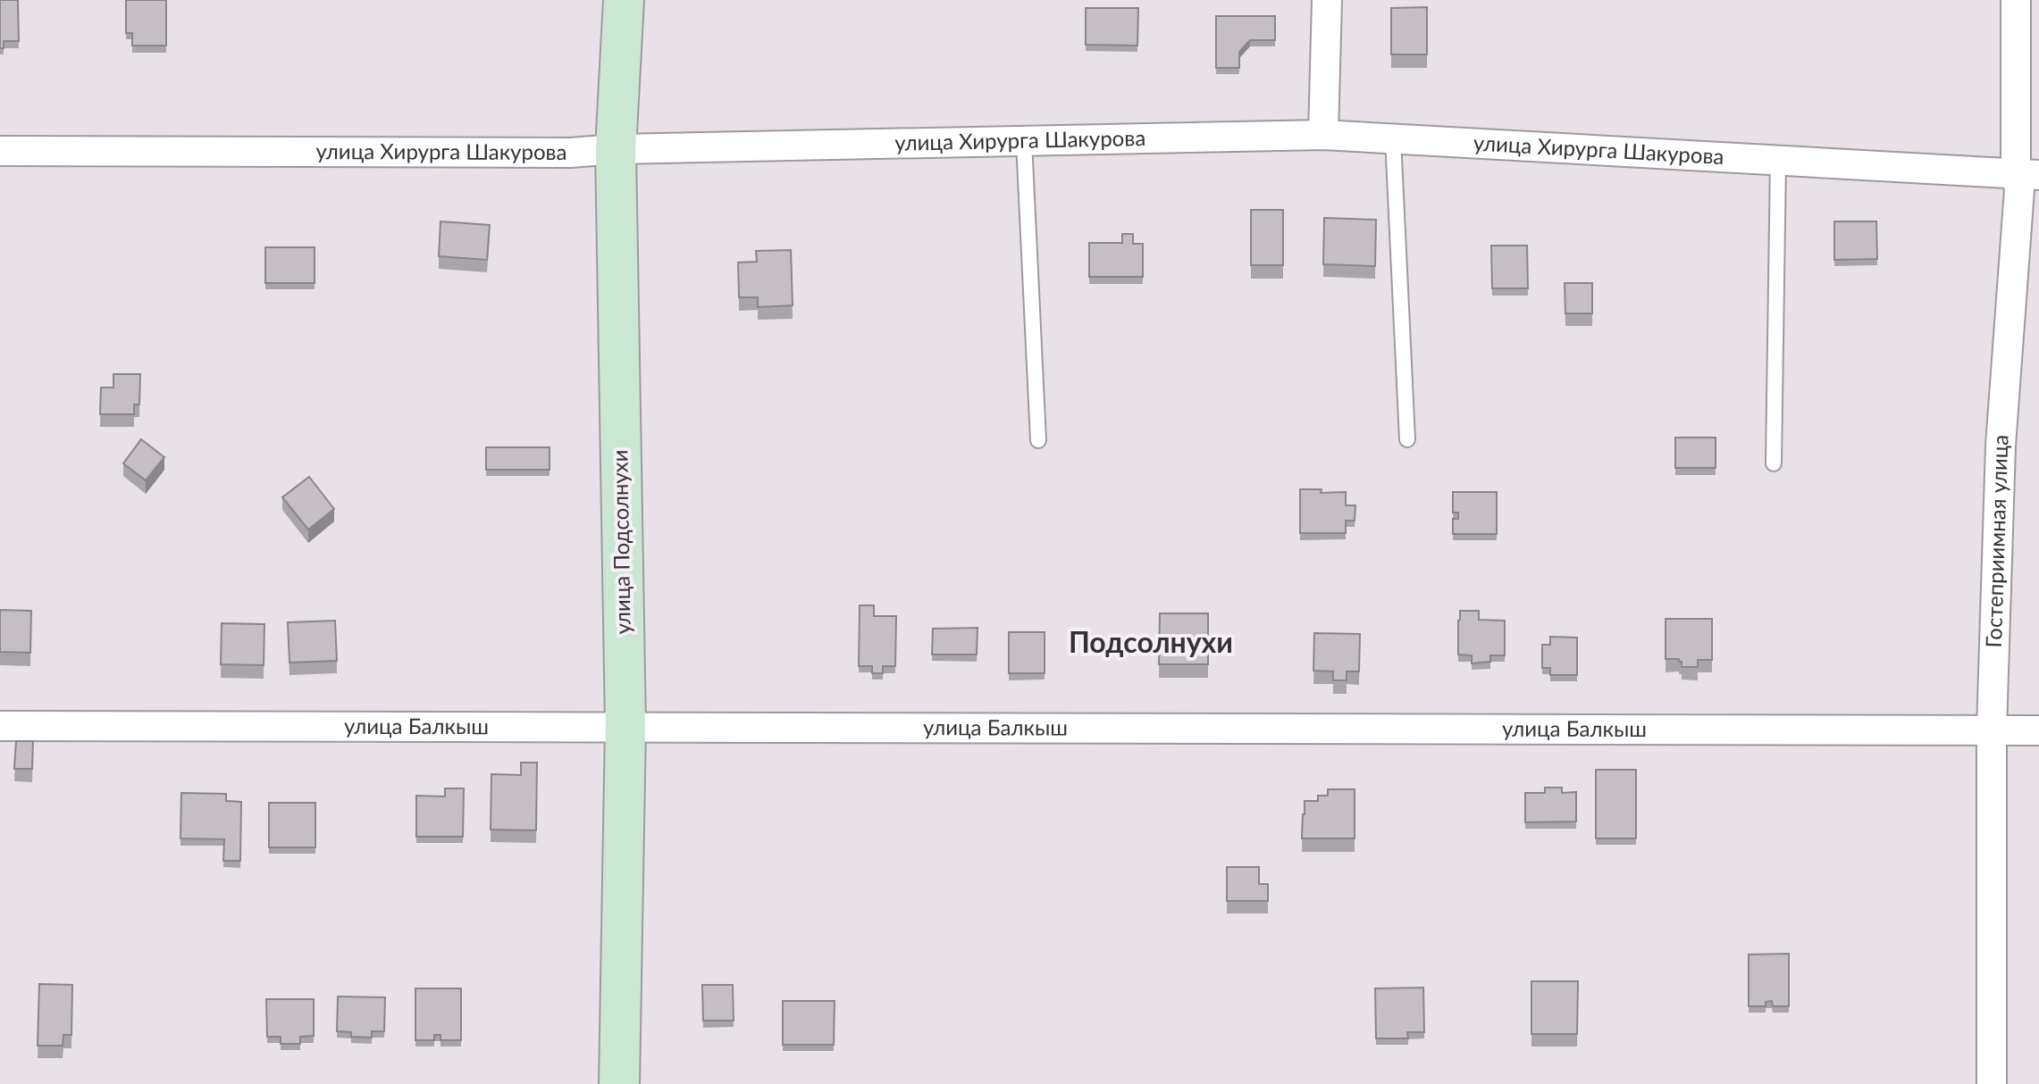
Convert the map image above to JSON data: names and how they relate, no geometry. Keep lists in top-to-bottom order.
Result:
{
  "streets": {
    "street": [
      "улица Хирурга Шакурова",
      "Гостеприимная улица",
      "улица Подсолнухи",
      "улица Балкыш"
    ]
  },
  "crossings": [
    ["улица Хирурга Шакурова", "Гостеприимная улица"],
    ["улица Хирурга Шакурова", "улица Подсолнухи"],
    ["Гостеприимная улица", "улица Балкыш"],
    ["улица Подсолнухи", "улица Балкыш"]
  ],
  "districts": ["Подсолнухи"]
}
